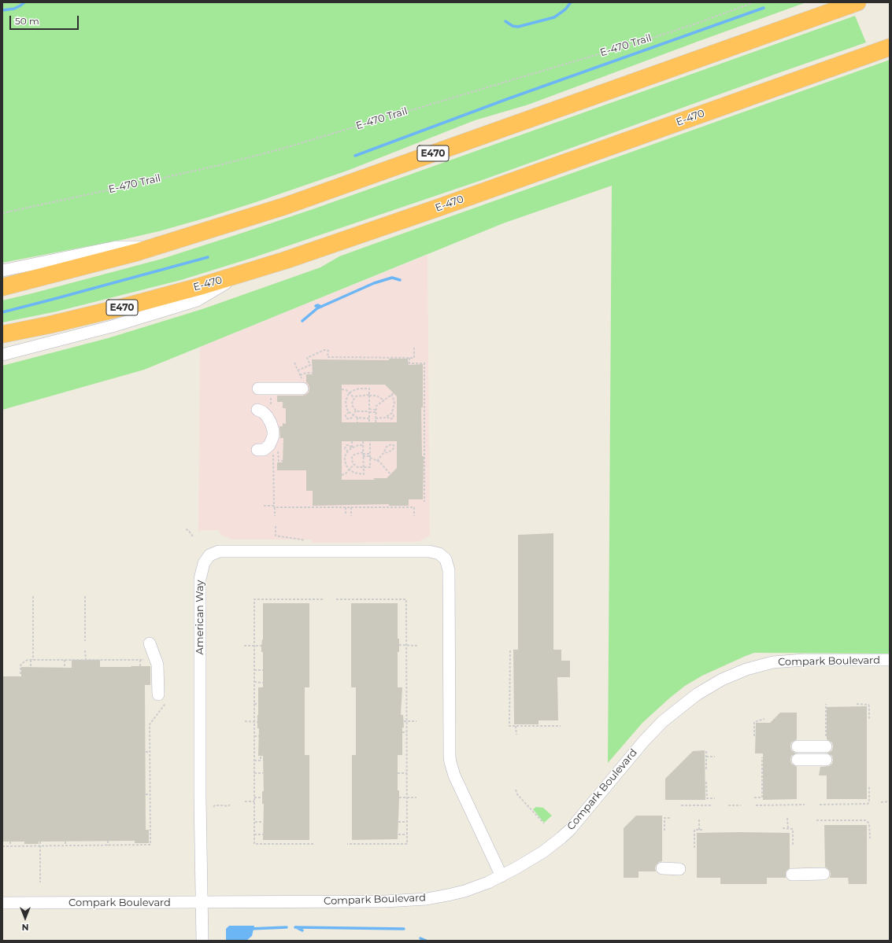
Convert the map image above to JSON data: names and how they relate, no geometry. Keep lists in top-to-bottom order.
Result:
{
  "streets": {
    "highway": ["E-470", "E470"],
    "street": ["American Way", "Compark Boulevard"],
    "path": ["E-470 Trail"]
  },
  "crossings": [
    ["American Way", "Compark Boulevard"]
  ],
  "scale_bar": "50 m",
  "north": "bottom"
}
